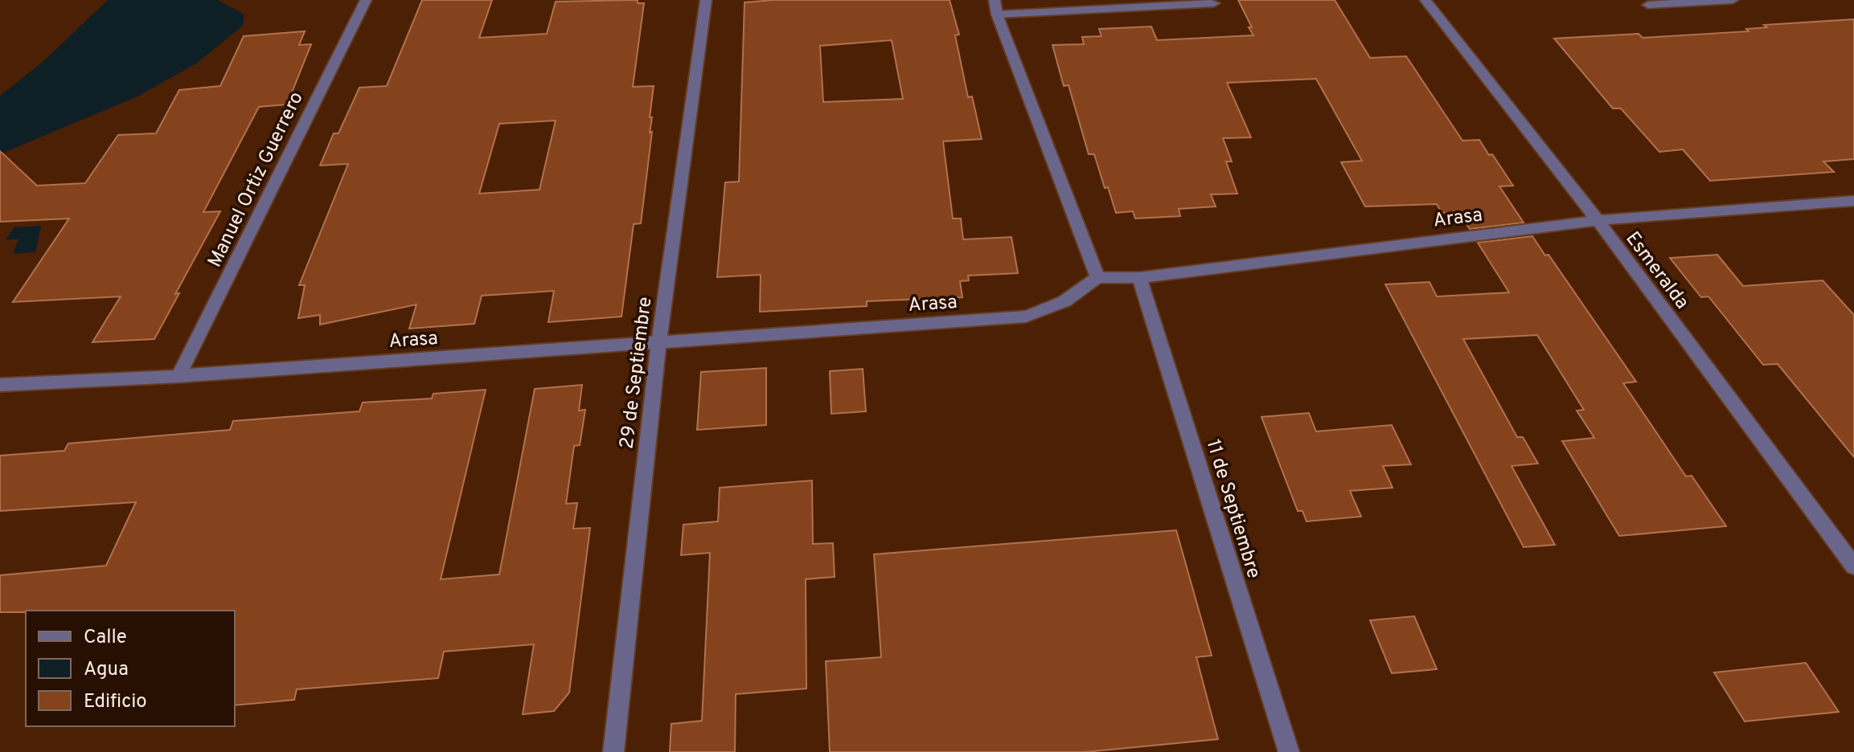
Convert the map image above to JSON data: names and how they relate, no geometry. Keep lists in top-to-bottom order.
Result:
{
  "streets": {
    "street": [
      "Manuel Ortiz Guerrero",
      "Arasa",
      "Esmeralda",
      "29 de Septiembre",
      "11 de Septiembre"
    ]
  },
  "crossings": [
    ["Manuel Ortiz Guerrero", "Arasa"],
    ["Arasa", "Esmeralda"],
    ["Arasa", "29 de Septiembre"],
    ["Arasa", "11 de Septiembre"]
  ],
  "legend": ["Calle", "Agua", "Edificio"]
}
